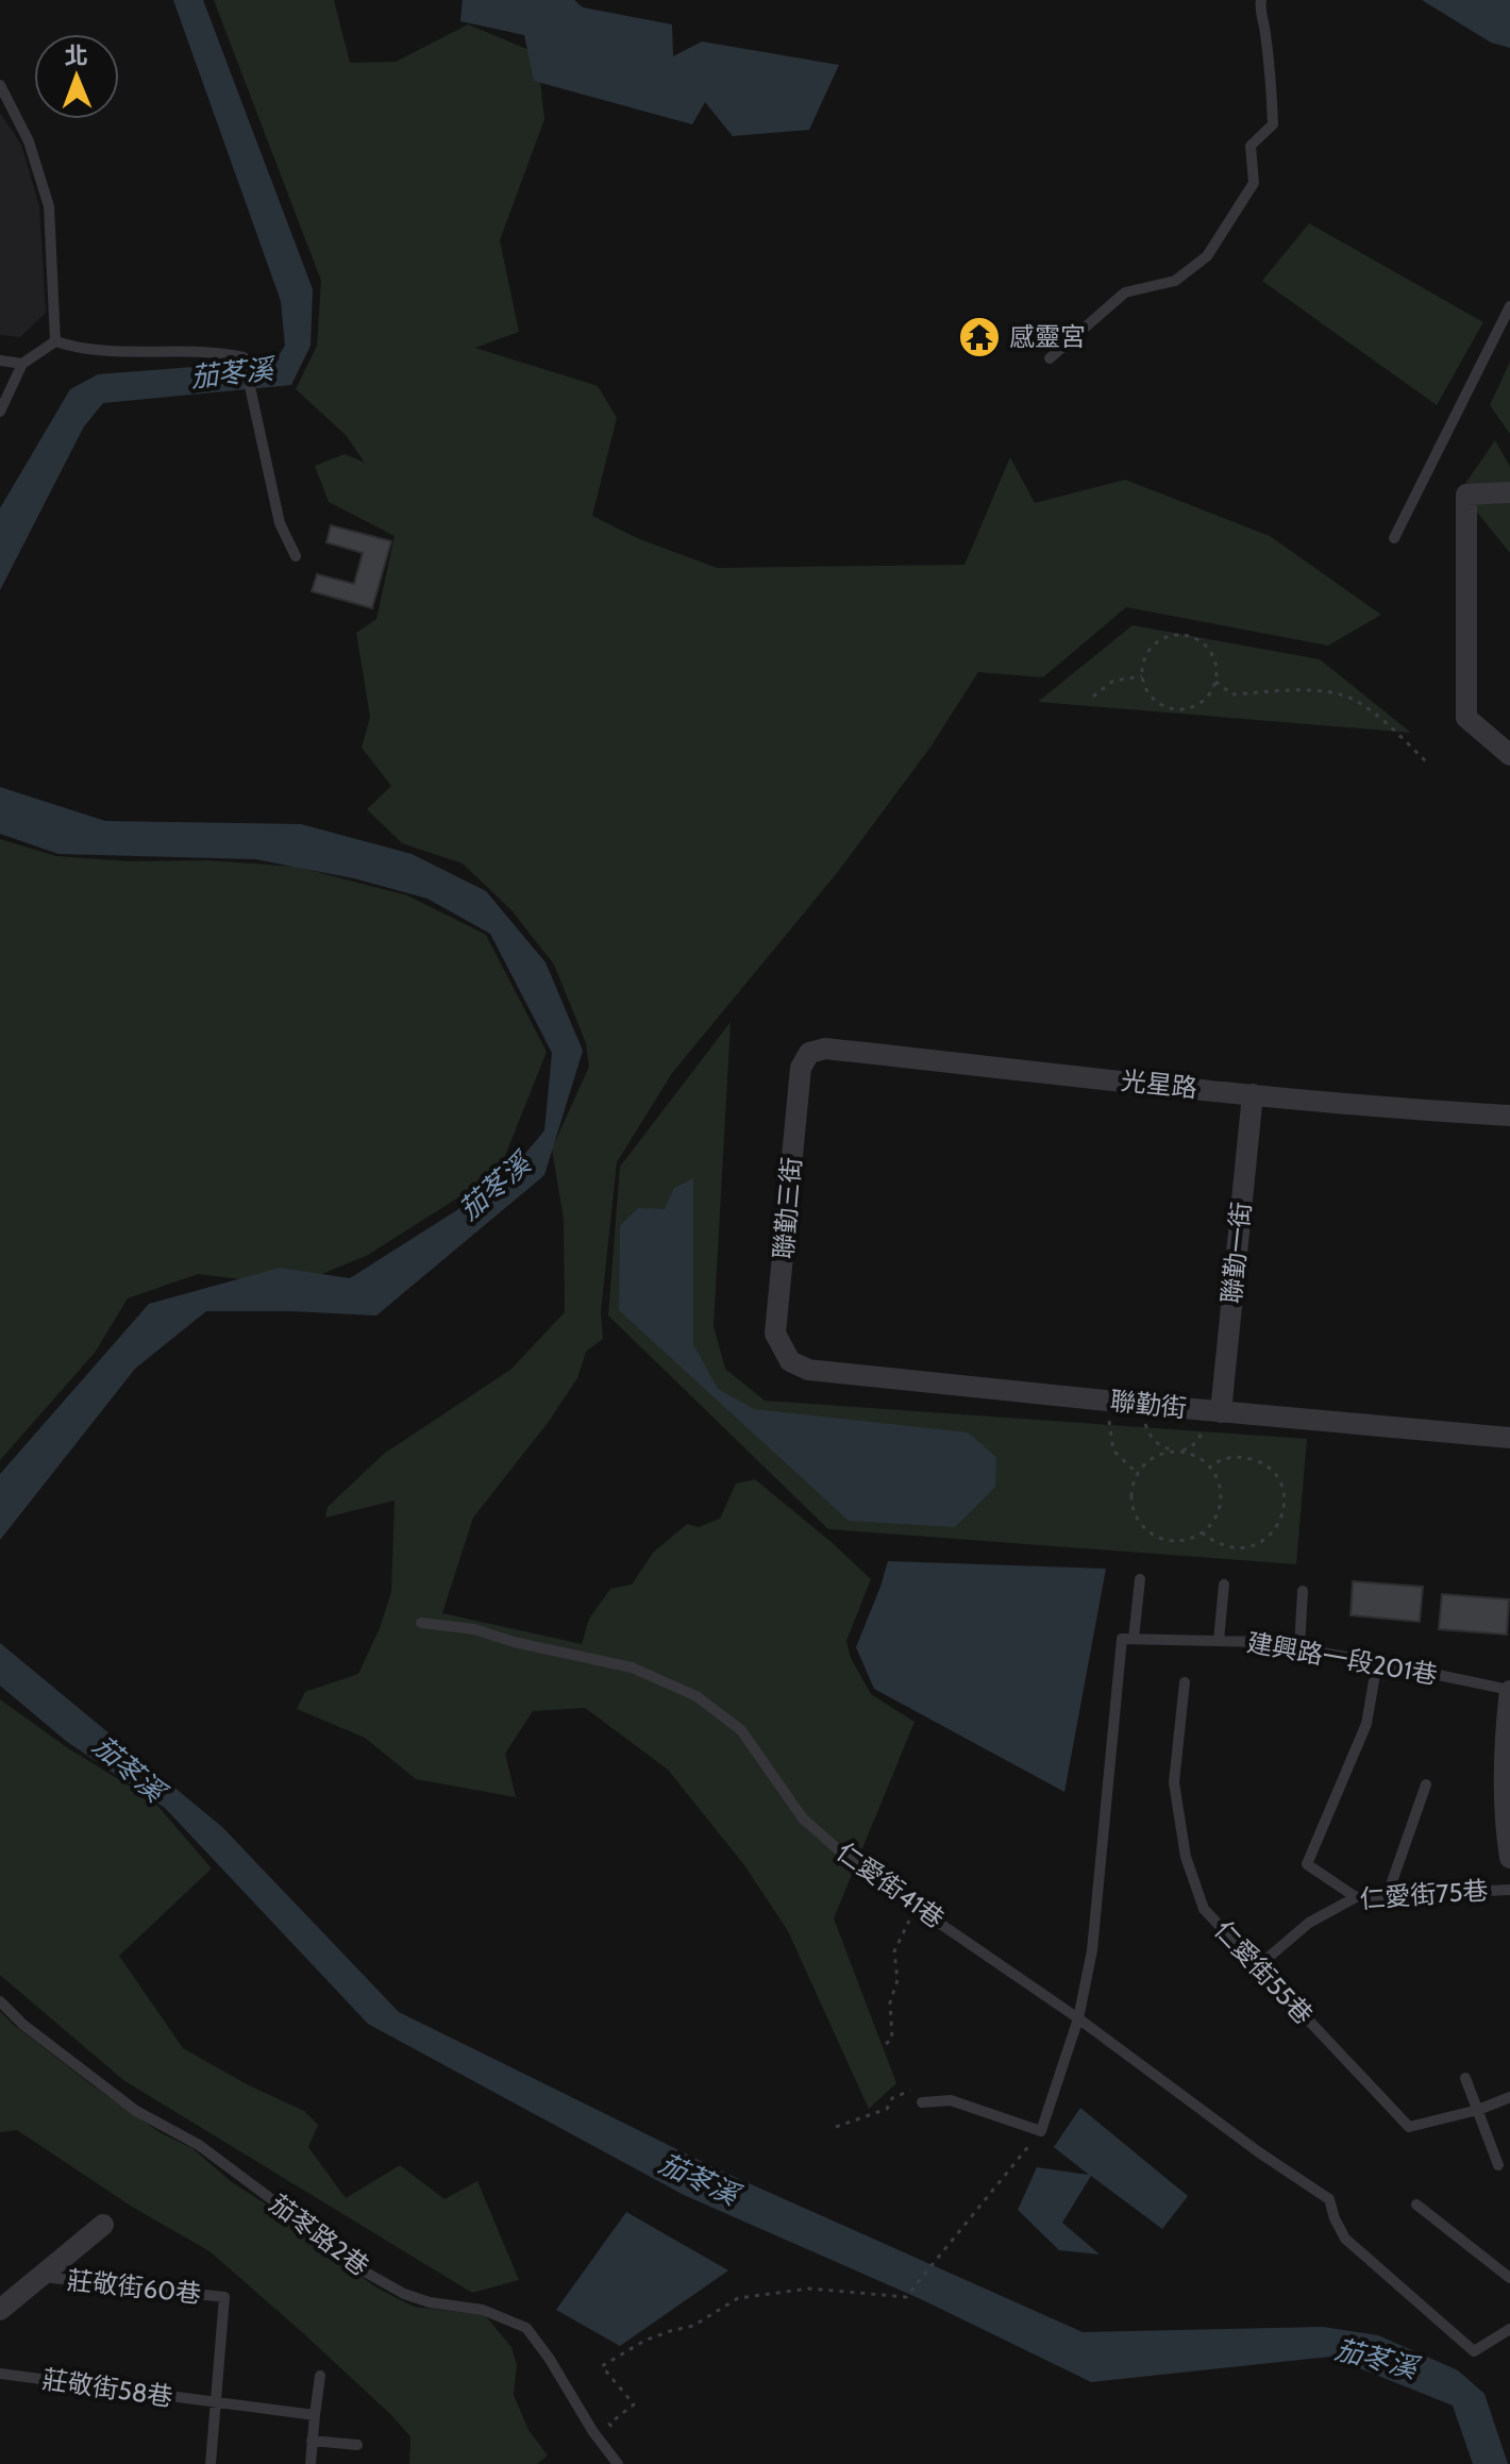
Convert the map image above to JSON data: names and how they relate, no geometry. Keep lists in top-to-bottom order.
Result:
{
  "streets": {
    "street": [
      "光星路",
      "聯勤三街",
      "聯勤一街",
      "聯勤街"
    ],
    "lane": [
      "建興路一段201巷",
      "仁愛街41巷",
      "仁愛街75巷",
      "仁愛街55巷",
      "茄苳路2巷",
      "莊敬街60巷",
      "莊敬街58巷"
    ]
  },
  "crossings": [
    ["光星路", "聯勤三街"],
    ["光星路", "聯勤一街"],
    ["聯勤三街", "聯勤街"],
    ["聯勤一街", "聯勤街"],
    ["仁愛街75巷", "仁愛街55巷"],
    ["莊敬街60巷", "莊敬街58巷"]
  ],
  "water": ["茄苳溪"],
  "places": {
    "temple": ["感靈宮"]
  },
  "north": "top"
}
